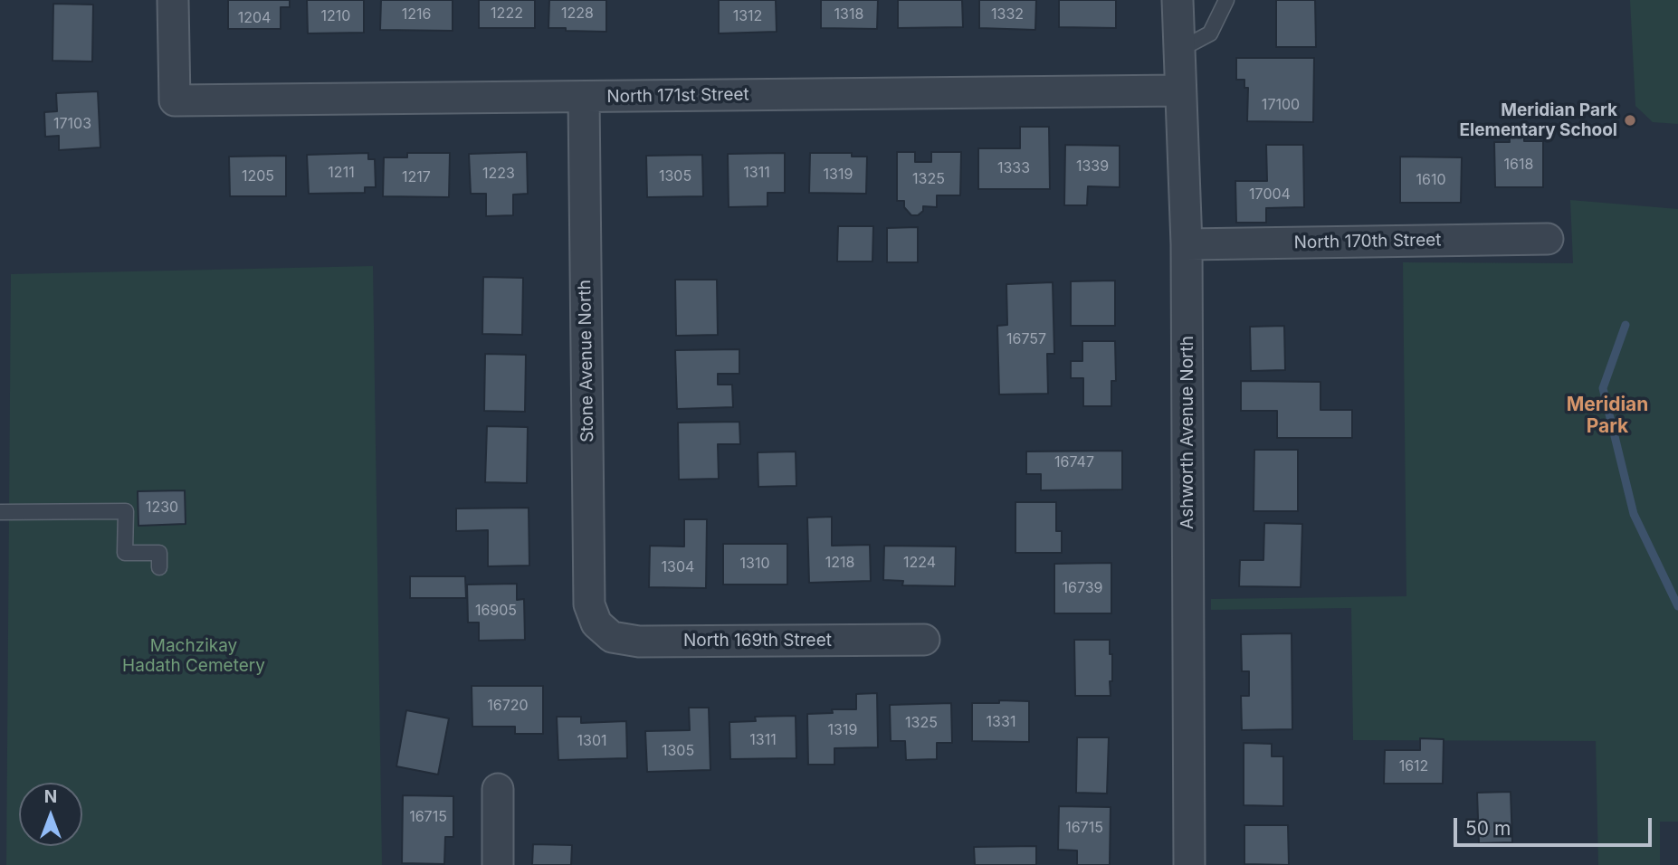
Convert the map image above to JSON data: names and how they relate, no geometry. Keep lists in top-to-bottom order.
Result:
{
  "streets": {
    "street": [
      "North 171st Street",
      "North 170th Street",
      "Stone Avenue North",
      "Ashworth Avenue North",
      "North 169th Street"
    ]
  },
  "crossings": [
    ["North 171st Street", "Stone Avenue North"],
    ["North 171st Street", "Ashworth Avenue North"],
    ["North 170th Street", "Ashworth Avenue North"],
    ["Stone Avenue North", "North 169th Street"]
  ],
  "districts": ["Meridian Park"],
  "parks": ["Machzikay Hadath Cemetery"],
  "places": ["Meridian Park Elementary School"],
  "house_numbers": [
    "1222",
    "1228",
    "1216",
    "1318",
    "1332",
    "1210",
    "1312",
    "1204",
    "17100",
    "17103",
    "1618",
    "1339",
    "1333",
    "1211",
    "1311",
    "1223",
    "1319",
    "1205",
    "1305",
    "1217",
    "1325",
    "1610",
    "17004",
    "16757",
    "16747",
    "1230",
    "1218",
    "1224",
    "1310",
    "1304",
    "16739",
    "16905",
    "16720",
    "1331",
    "1325",
    "1319",
    "1311",
    "1301",
    "1305",
    "1612",
    "16715",
    "16715"
  ],
  "scale_bar": "50 m",
  "north": "top"
}
